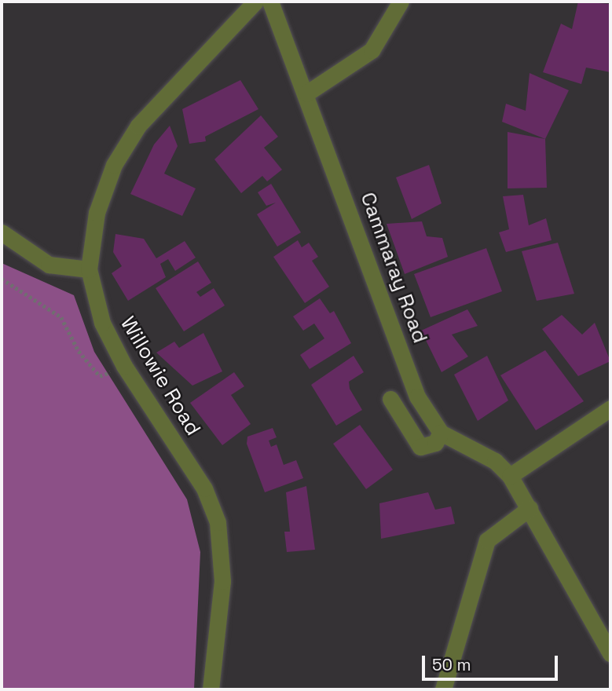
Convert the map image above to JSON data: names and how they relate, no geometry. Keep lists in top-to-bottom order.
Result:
{
  "streets": {
    "street": ["Cammaray Road", "Willowie Road"]
  },
  "scale_bar": "50 m"
}
